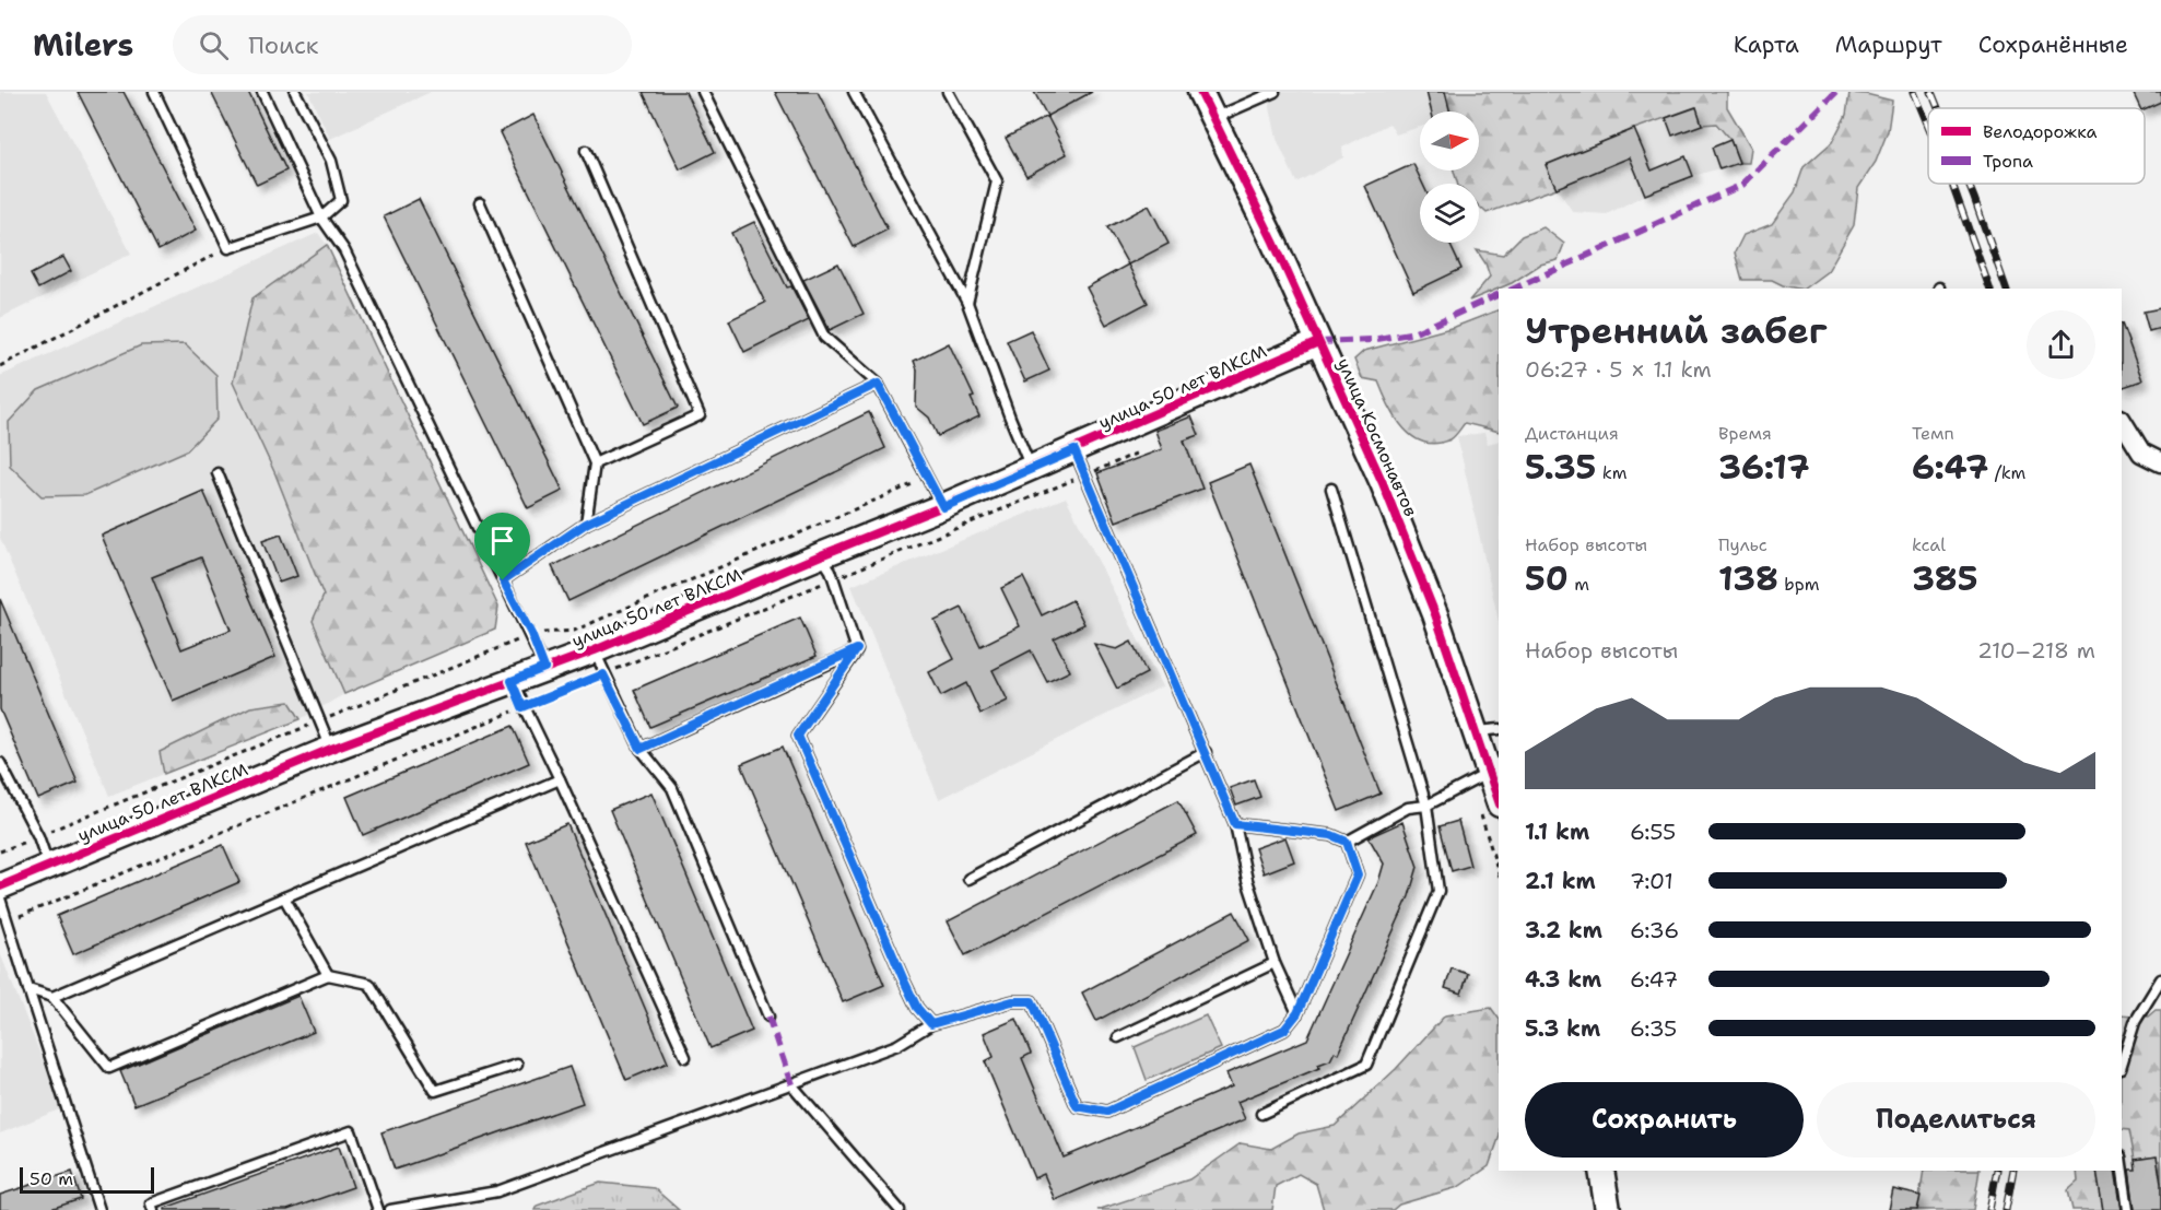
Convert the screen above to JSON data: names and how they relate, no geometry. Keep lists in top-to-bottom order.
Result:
{
  "streets": {
    "street": ["улица 50 лет ВЛКСМ", "улица Космонавтов"]
  },
  "crossings": [
    ["улица 50 лет ВЛКСМ", "улица Космонавтов"]
  ],
  "legend": ["Велодорожка", "Тропа"],
  "scale_bar": "50 m",
  "north": "right",
  "page": {
    "header": "Milers",
    "search": "Поиск",
    "nav": ["Карта", "Маршрут", "Сохранённые"],
    "heading": ["Утренний забег", "06:27 · 5 × 1.1 km"],
    "stats": [
      ["Дистанция", "5.35 km"],
      ["Время", "36:17"],
      ["Темп", "6:47 /km"],
      ["Набор высоты", "50 m"],
      ["Пульс", "138 bpm"],
      ["kcal", "385"]
    ],
    "chart": ["Набор высоты", "210–218 m"],
    "list": [
      {
        "name": "1.1 km",
        "note": "6:55"
      },
      {
        "name": "2.1 km",
        "note": "7:01"
      },
      {
        "name": "3.2 km",
        "note": "6:36"
      },
      {
        "name": "4.3 km",
        "note": "6:47"
      },
      {
        "name": "5.3 km",
        "note": "6:35"
      }
    ],
    "buttons": ["Сохранить", "Поделиться"],
    "scale": "50 m"
  }
}
